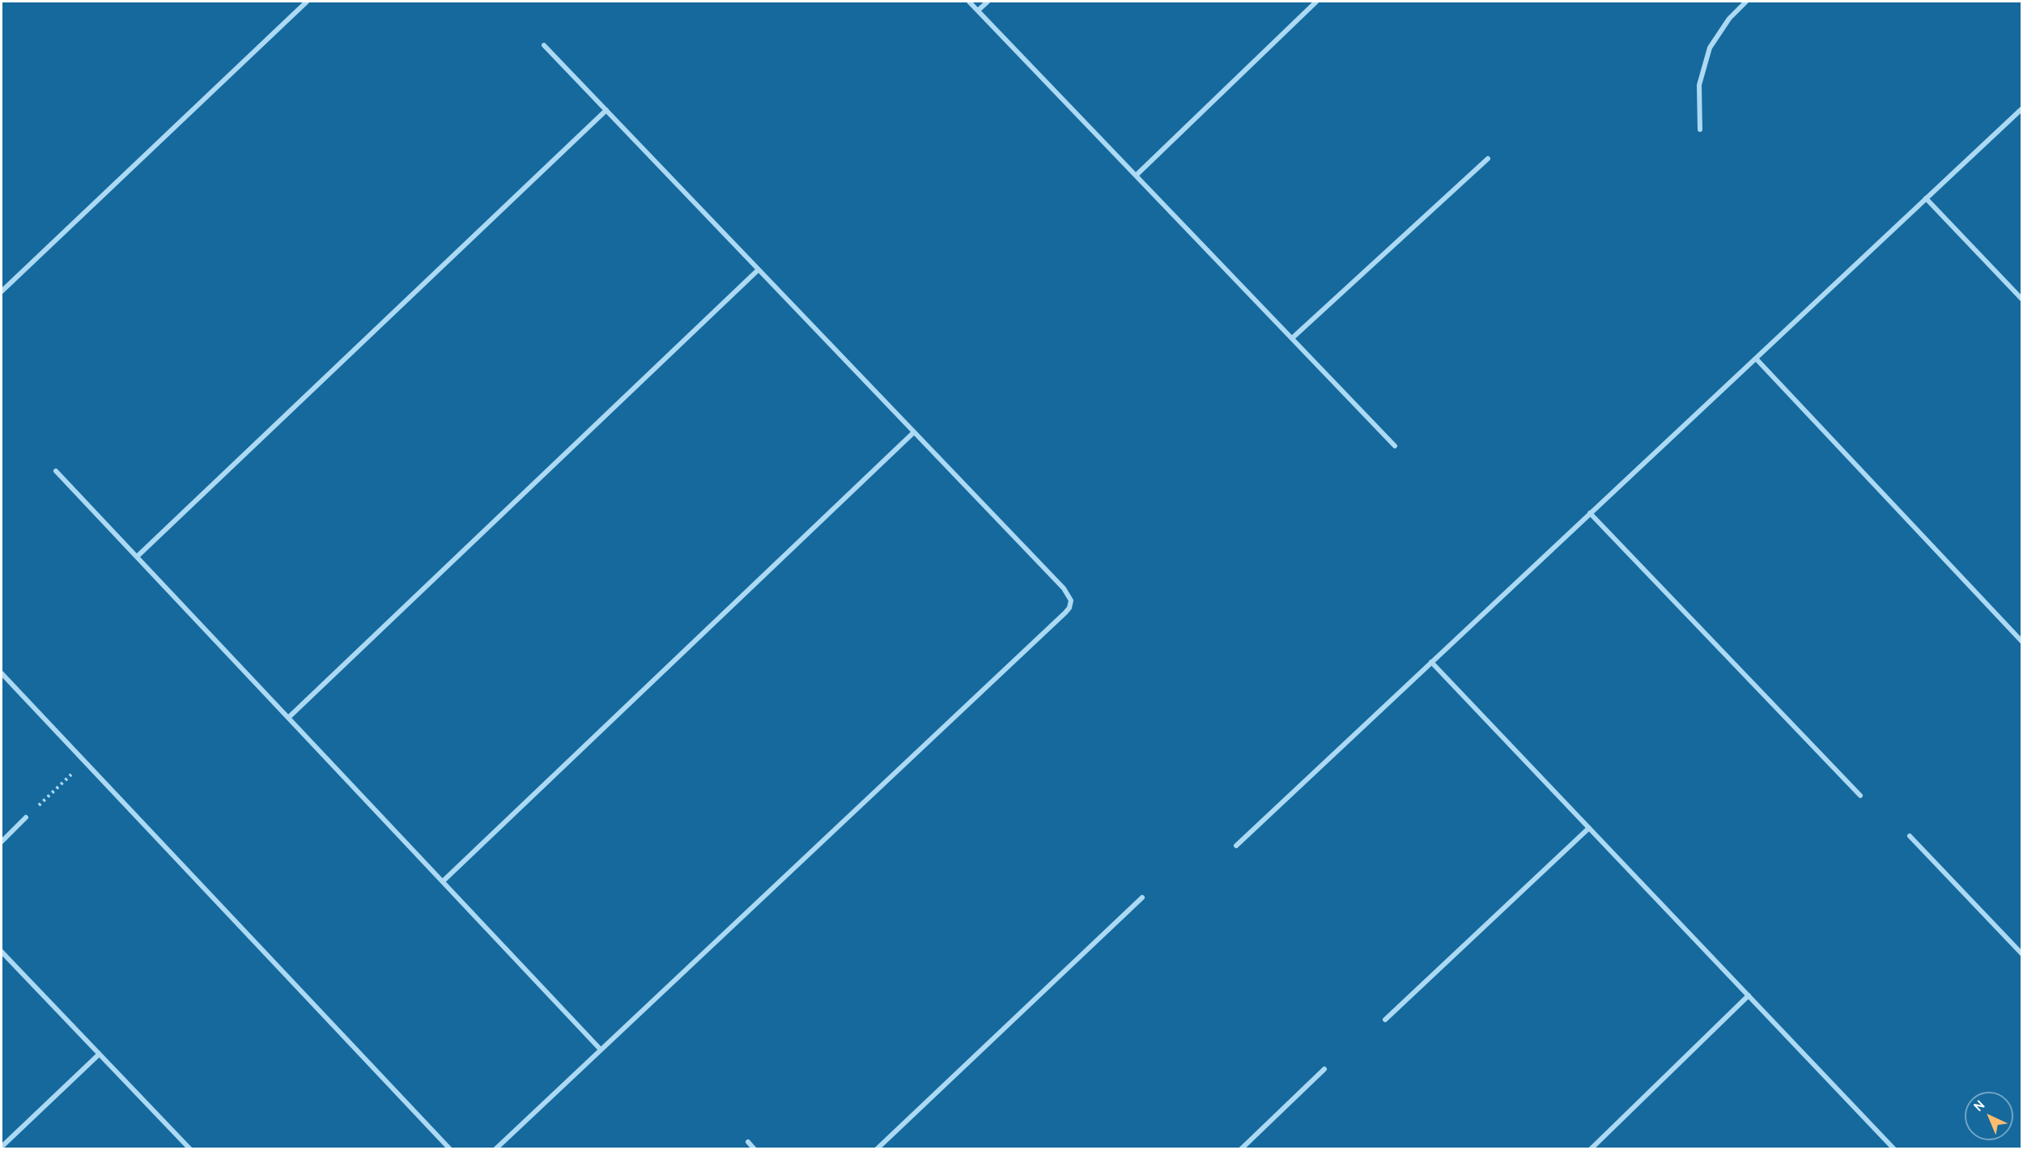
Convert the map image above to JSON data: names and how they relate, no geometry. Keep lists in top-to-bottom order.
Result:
{
  "north": "top left"
}
